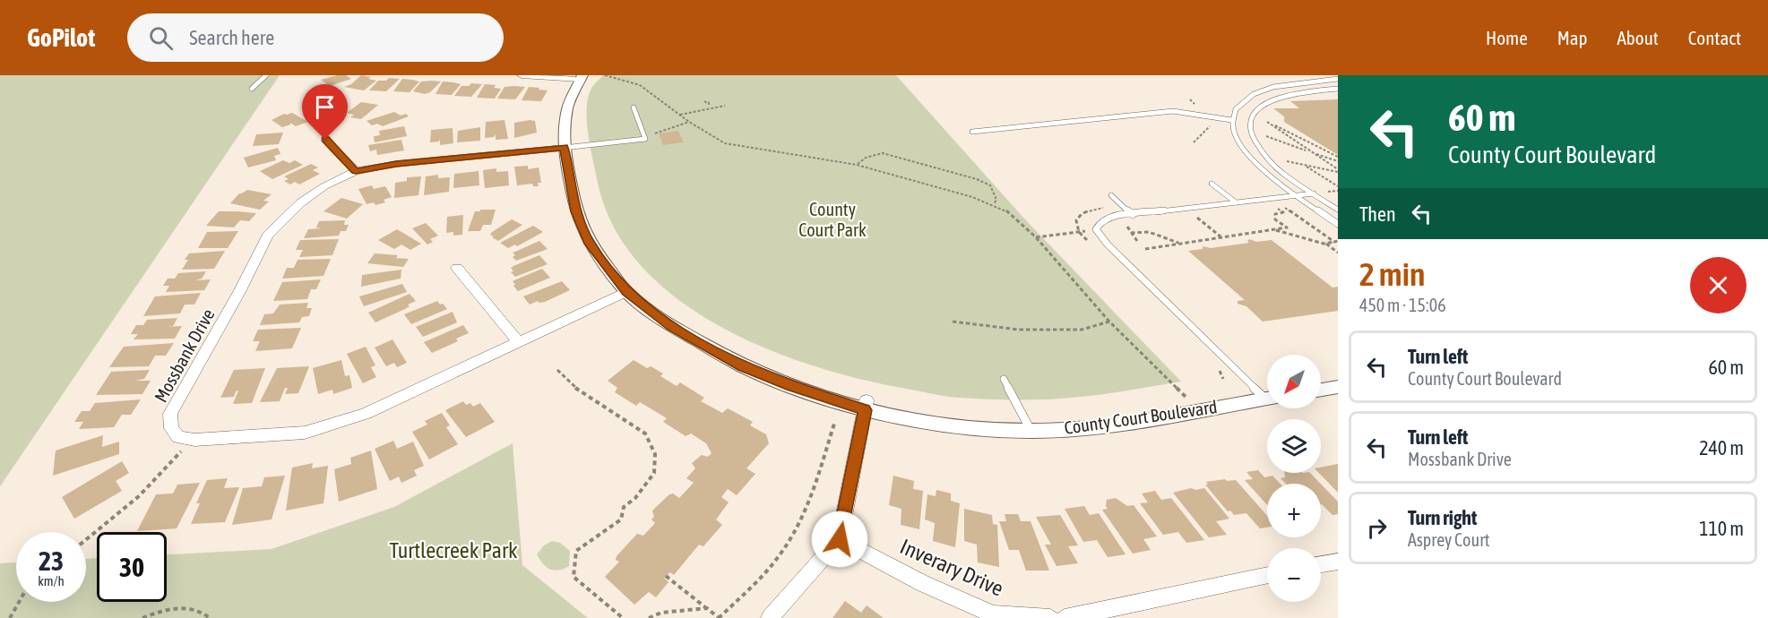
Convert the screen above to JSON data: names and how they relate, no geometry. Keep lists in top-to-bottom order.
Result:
{
  "streets": {
    "street": ["Mossbank Drive", "County Court Boulevard", "Inverary Drive"]
  },
  "crossings": [
    ["Mossbank Drive", "County Court Boulevard"]
  ],
  "parks": ["County Court Park", "Turtlecreek Park"],
  "north": "bottom left",
  "page": {
    "header": "GoPilot",
    "search": "Search here",
    "nav": [
      "Home",
      "Map",
      "About",
      "Contact"
    ],
    "turn": ["60 m", "County Court Boulevard"],
    "then": "Then",
    "heading": ["2 min", "450 m · 15:06"],
    "list": [
      {
        "name": "Turn left",
        "note": "County Court Boulevard",
        "value": "60 m"
      },
      {
        "name": "Turn left",
        "note": "Mossbank Drive",
        "value": "240 m"
      },
      {
        "name": "Turn right",
        "note": "Asprey Court",
        "value": "110 m"
      }
    ],
    "map_buttons": ["+", "−"],
    "speed": "23 km/h",
    "limit": "30"
  }
}
